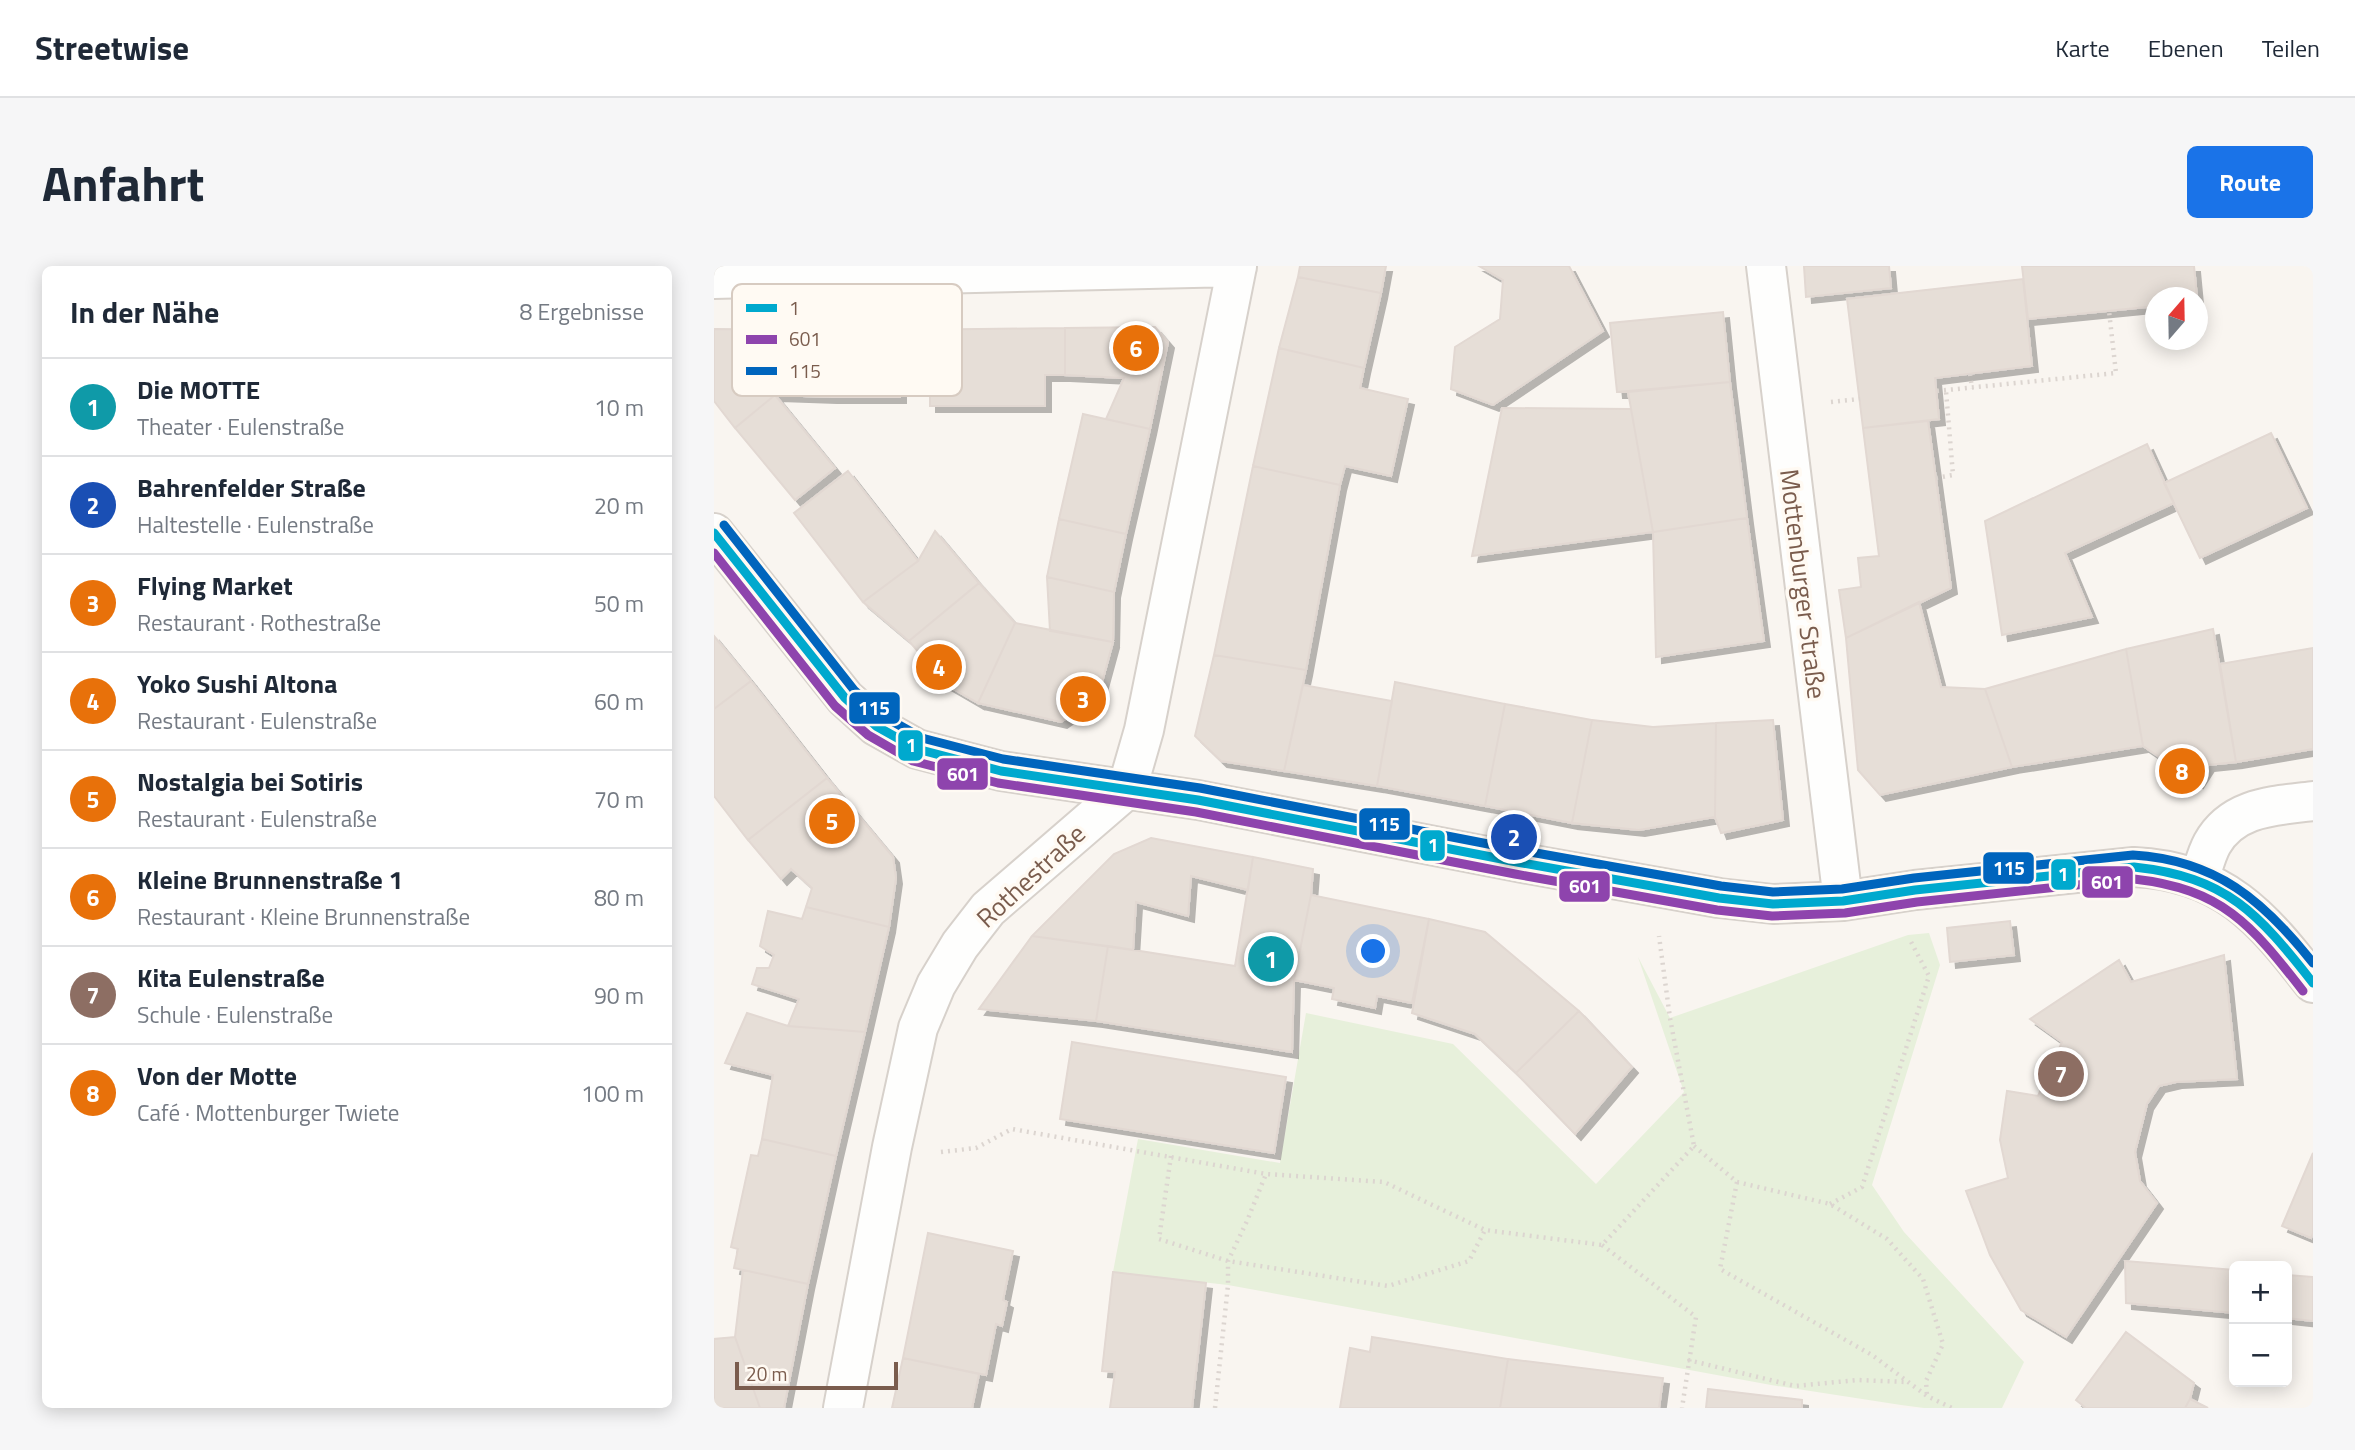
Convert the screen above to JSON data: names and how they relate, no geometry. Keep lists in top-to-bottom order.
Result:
{
  "streets": {
    "street": ["Mottenburger Straße", "Rothestraße"]
  },
  "lines": ["transit line 115", "transit line 1", "transit line 601"],
  "legend": ["1", "601", "115"],
  "scale_bar": "20 m",
  "north": "top",
  "page": {
    "header": "Streetwise",
    "nav": ["Karte", "Ebenen", "Teilen"],
    "title": "Anfahrt",
    "buttons": "Route",
    "heading": ["In der Nähe", "8 Ergebnisse"],
    "pins": [
      "6",
      "4",
      "3",
      "8",
      "5",
      "2",
      "1",
      "7"
    ],
    "list": [
      {
        "mark": "1",
        "name": "Die MOTTE",
        "note": "Theater · Eulenstraße",
        "value": "10 m"
      },
      {
        "mark": "2",
        "name": "Bahrenfelder Straße",
        "note": "Haltestelle · Eulenstraße",
        "value": "20 m"
      },
      {
        "mark": "3",
        "name": "Flying Market",
        "note": "Restaurant · Rothestraße",
        "value": "50 m"
      },
      {
        "mark": "4",
        "name": "Yoko Sushi Altona",
        "note": "Restaurant · Eulenstraße",
        "value": "60 m"
      },
      {
        "mark": "5",
        "name": "Nostalgia bei Sotiris",
        "note": "Restaurant · Eulenstraße",
        "value": "70 m"
      },
      {
        "mark": "6",
        "name": "Kleine Brunnenstraße 1",
        "note": "Restaurant · Kleine Brunnenstraße",
        "value": "80 m"
      },
      {
        "mark": "7",
        "name": "Kita Eulenstraße",
        "note": "Schule · Eulenstraße",
        "value": "90 m"
      },
      {
        "mark": "8",
        "name": "Von der Motte",
        "note": "Café · Mottenburger Twiete",
        "value": "100 m"
      }
    ],
    "map_buttons": ["+", "−"],
    "scale": "20 m"
  }
}
